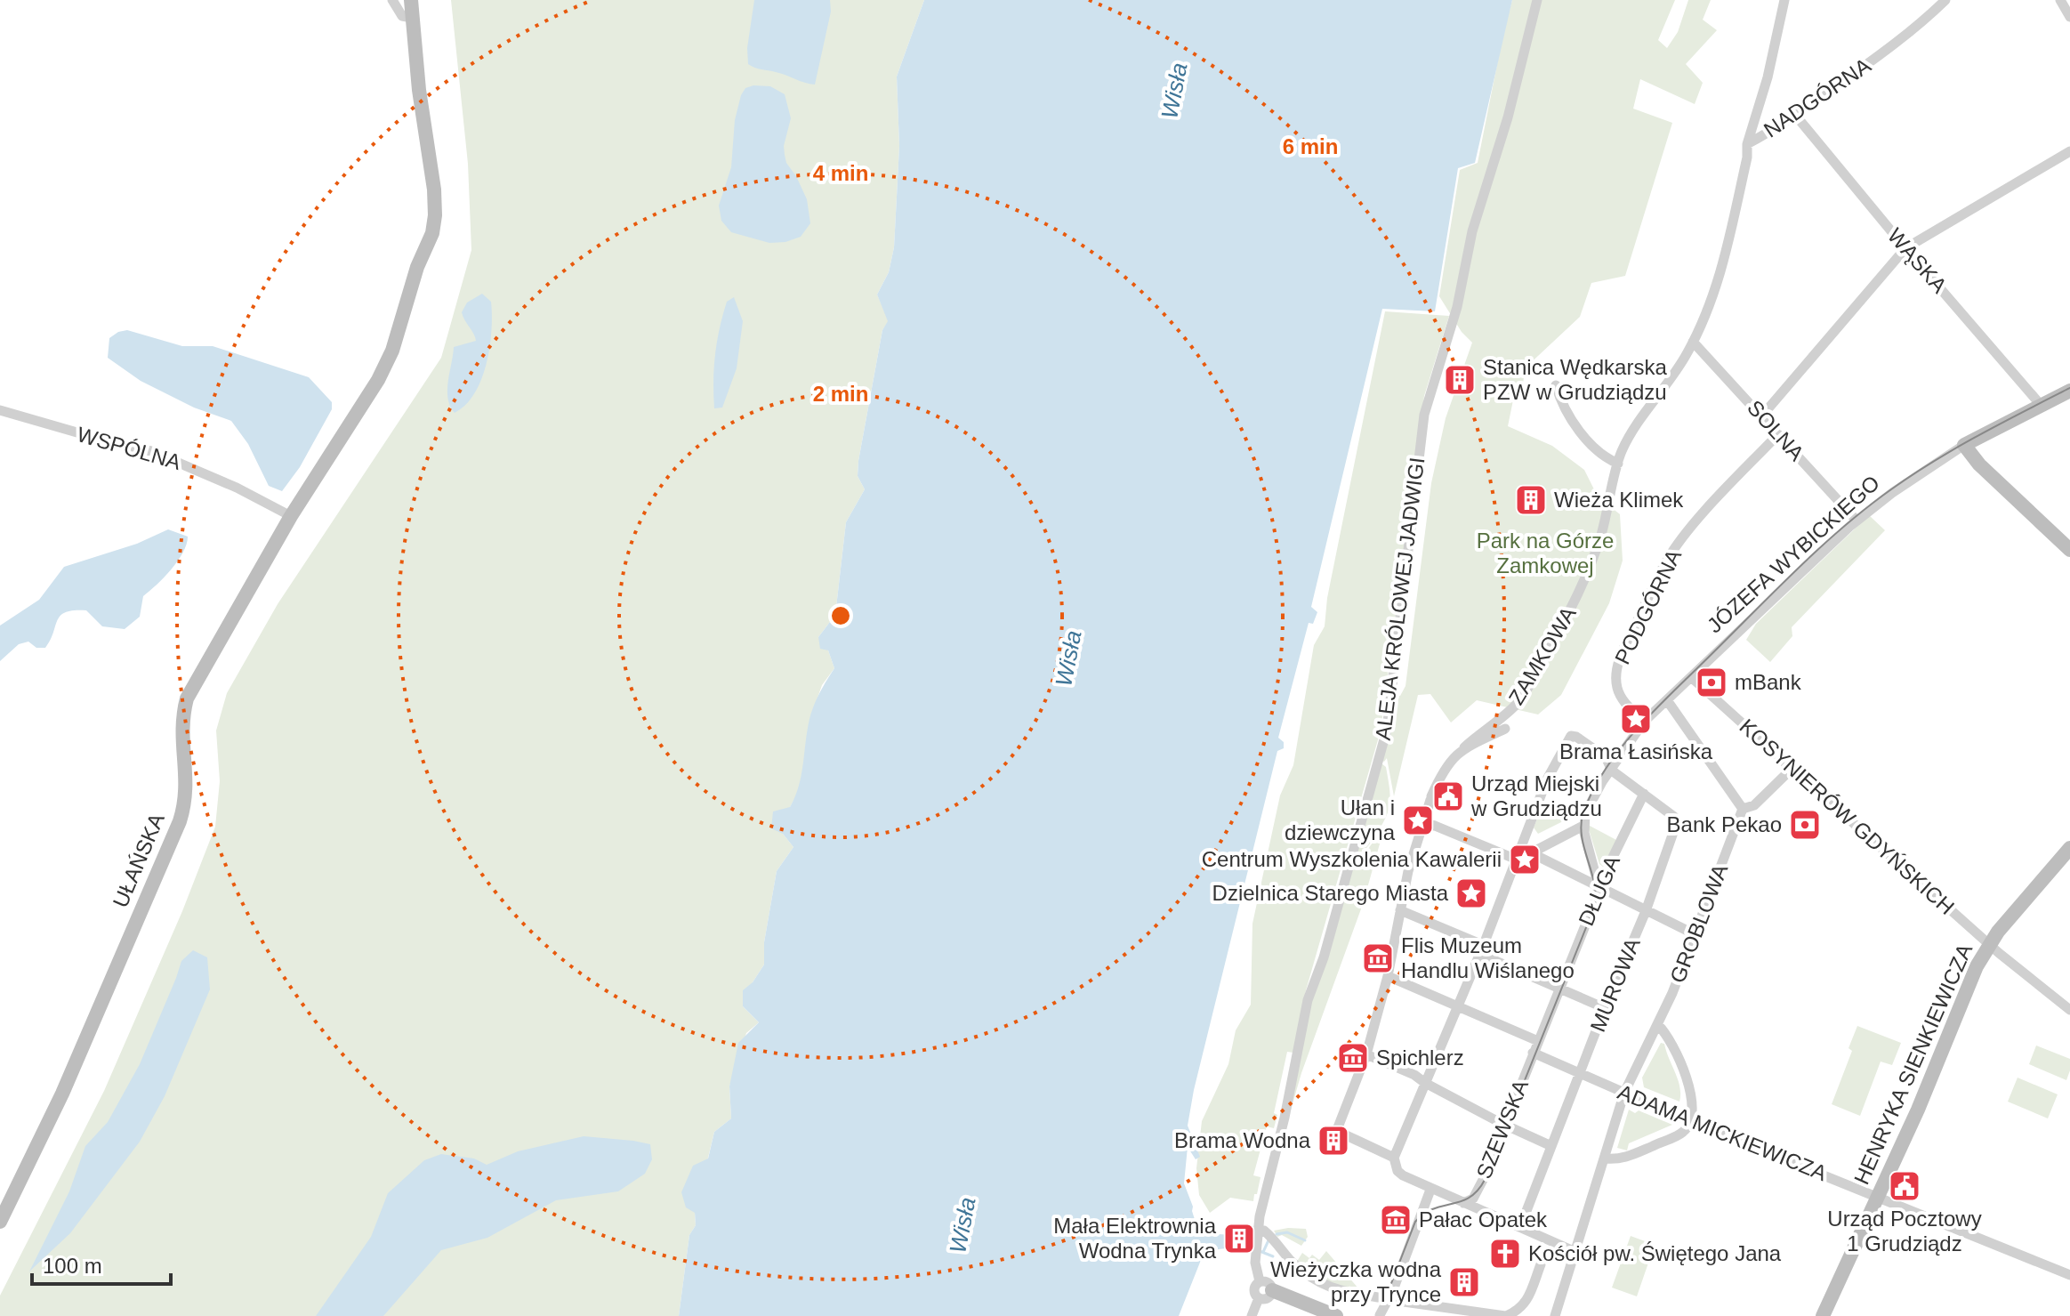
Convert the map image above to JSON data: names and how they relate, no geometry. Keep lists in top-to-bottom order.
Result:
{
  "streets": {
    "main road": ["JÓZEFA WYBICKIEGO", "UŁAŃSKA", "HENRYKA SIENKIEWICZA"],
    "street": [
      "NADGÓRNA",
      "WĄSKA",
      "SOLNA",
      "WSPÓLNA",
      "ALEJA KRÓLOWEJ JADWIGI",
      "PODGÓRNA",
      "ZAMKOWA",
      "KOSYNIERÓW GDYŃSKICH",
      "DŁUGA",
      "GROBLOWA",
      "MUROWA",
      "SZEWSKA",
      "ADAMA MICKIEWICZA"
    ]
  },
  "crossings": [
    ["NADGÓRNA", "WĄSKA"],
    ["NADGÓRNA", "SOLNA"],
    ["NADGÓRNA", "ZAMKOWA"],
    ["WĄSKA", "JÓZEFA WYBICKIEGO"],
    ["SOLNA", "JÓZEFA WYBICKIEGO"],
    ["SOLNA", "PODGÓRNA"],
    ["SOLNA", "ZAMKOWA"],
    ["WSPÓLNA", "UŁAŃSKA"],
    ["JÓZEFA WYBICKIEGO", "PODGÓRNA"],
    ["JÓZEFA WYBICKIEGO", "KOSYNIERÓW GDYŃSKICH"],
    ["JÓZEFA WYBICKIEGO", "MUROWA"],
    ["KOSYNIERÓW GDYŃSKICH", "HENRYKA SIENKIEWICZA"],
    ["DŁUGA", "MUROWA"],
    ["DŁUGA", "SZEWSKA"],
    ["DŁUGA", "ADAMA MICKIEWICZA"],
    ["GROBLOWA", "ADAMA MICKIEWICZA"],
    ["MUROWA", "ADAMA MICKIEWICZA"],
    ["HENRYKA SIENKIEWICZA", "ADAMA MICKIEWICZA"],
    ["SZEWSKA", "ADAMA MICKIEWICZA"]
  ],
  "water": ["Wisła"],
  "parks": ["Park na Górze Zamkowej"],
  "places": {
    "building": [
      "Stanica Wędkarska PZW w Grudziądzu",
      "Wieża Klimek",
      "Brama Wodna",
      "Mała Elektrownia Wodna Trynka",
      "Wieżyczka wodna przy Trynce"
    ],
    "bank": ["mBank", "Bank Pekao"],
    "place": [
      "Brama Łasińska",
      "Ułan i dziewczyna",
      "Centrum Wyszkolenia Kawalerii",
      "Dzielnica Starego Miasta"
    ],
    "public building": ["Urząd Miejski w Grudziądzu", "Urząd Pocztowy 1 Grudziądz"],
    "museum": ["Flis Muzeum Handlu Wiślanego", "Spichlerz", "Pałac Opatek"],
    "church": ["Kościół pw. Świętego Jana"]
  },
  "scale_bar": "100 m",
  "rings": ["6 min", "4 min", "2 min"]
}
